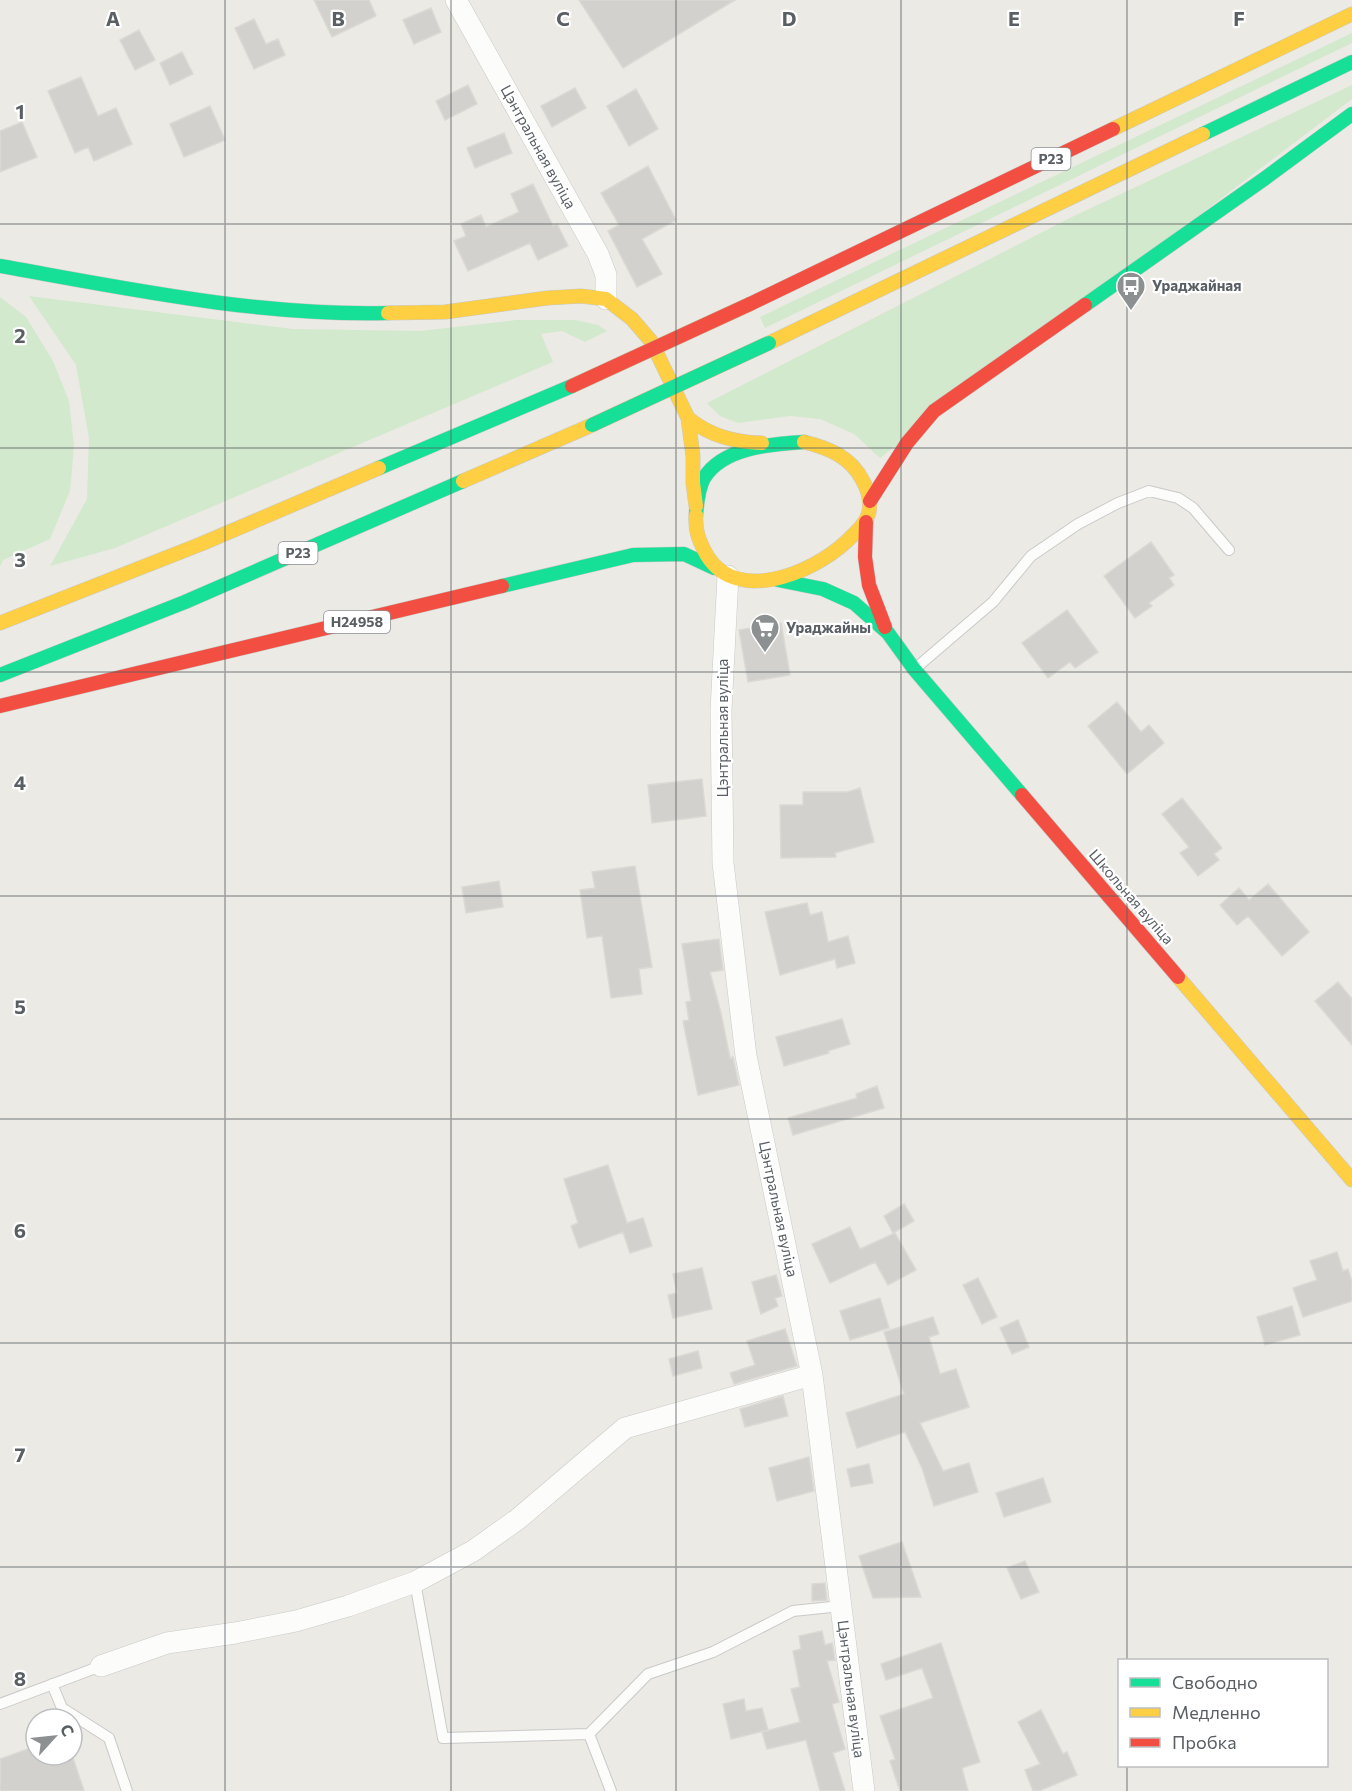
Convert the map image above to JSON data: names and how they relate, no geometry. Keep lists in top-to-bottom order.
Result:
{
  "streets": {
    "main road": ["Р23", "Н24958", "Школьная вуліца"],
    "street": ["Цэнтральная вуліца"]
  },
  "crossings": [
    ["Цэнтральная вуліца", "Н24958"],
    ["Н24958", "Школьная вуліца"]
  ],
  "places": {
    "bus stop": ["Ураджайная"],
    "supermarket": ["Ураджайны"]
  },
  "legend": ["Свободно", "Медленно", "Пробка"],
  "north": "top right",
  "grid": {
    "columns": [
      "A",
      "B",
      "C",
      "D",
      "E",
      "F"
    ],
    "rows": [
      "1",
      "2",
      "3",
      "4",
      "5",
      "6",
      "7",
      "8"
    ]
  }
}
